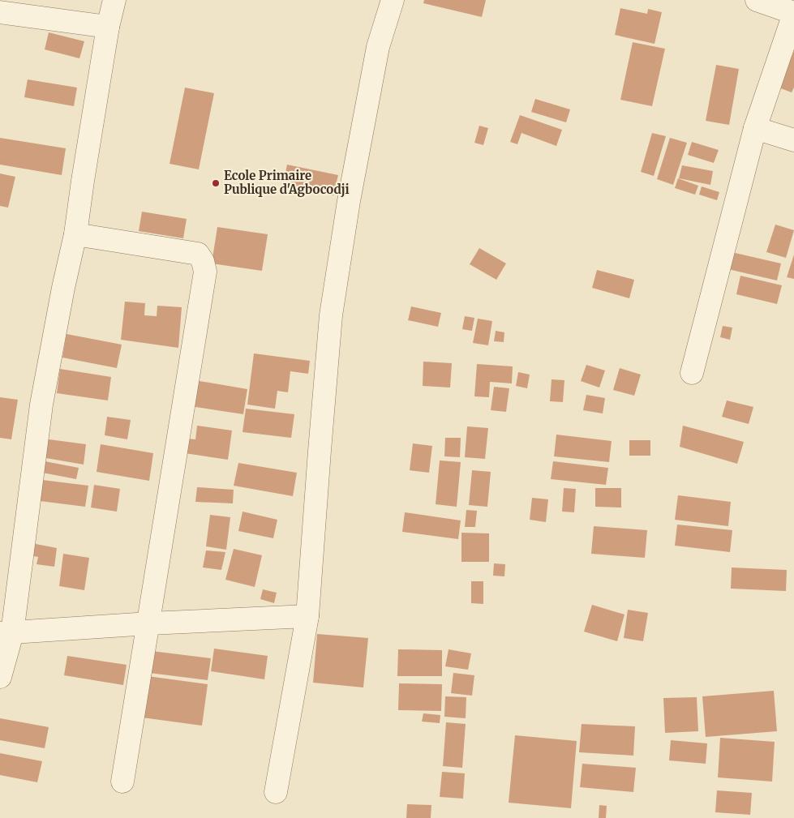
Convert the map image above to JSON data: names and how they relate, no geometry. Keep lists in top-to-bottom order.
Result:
{
  "places": ["Ecole Primaire Publique d'Agbocodji"]
}
